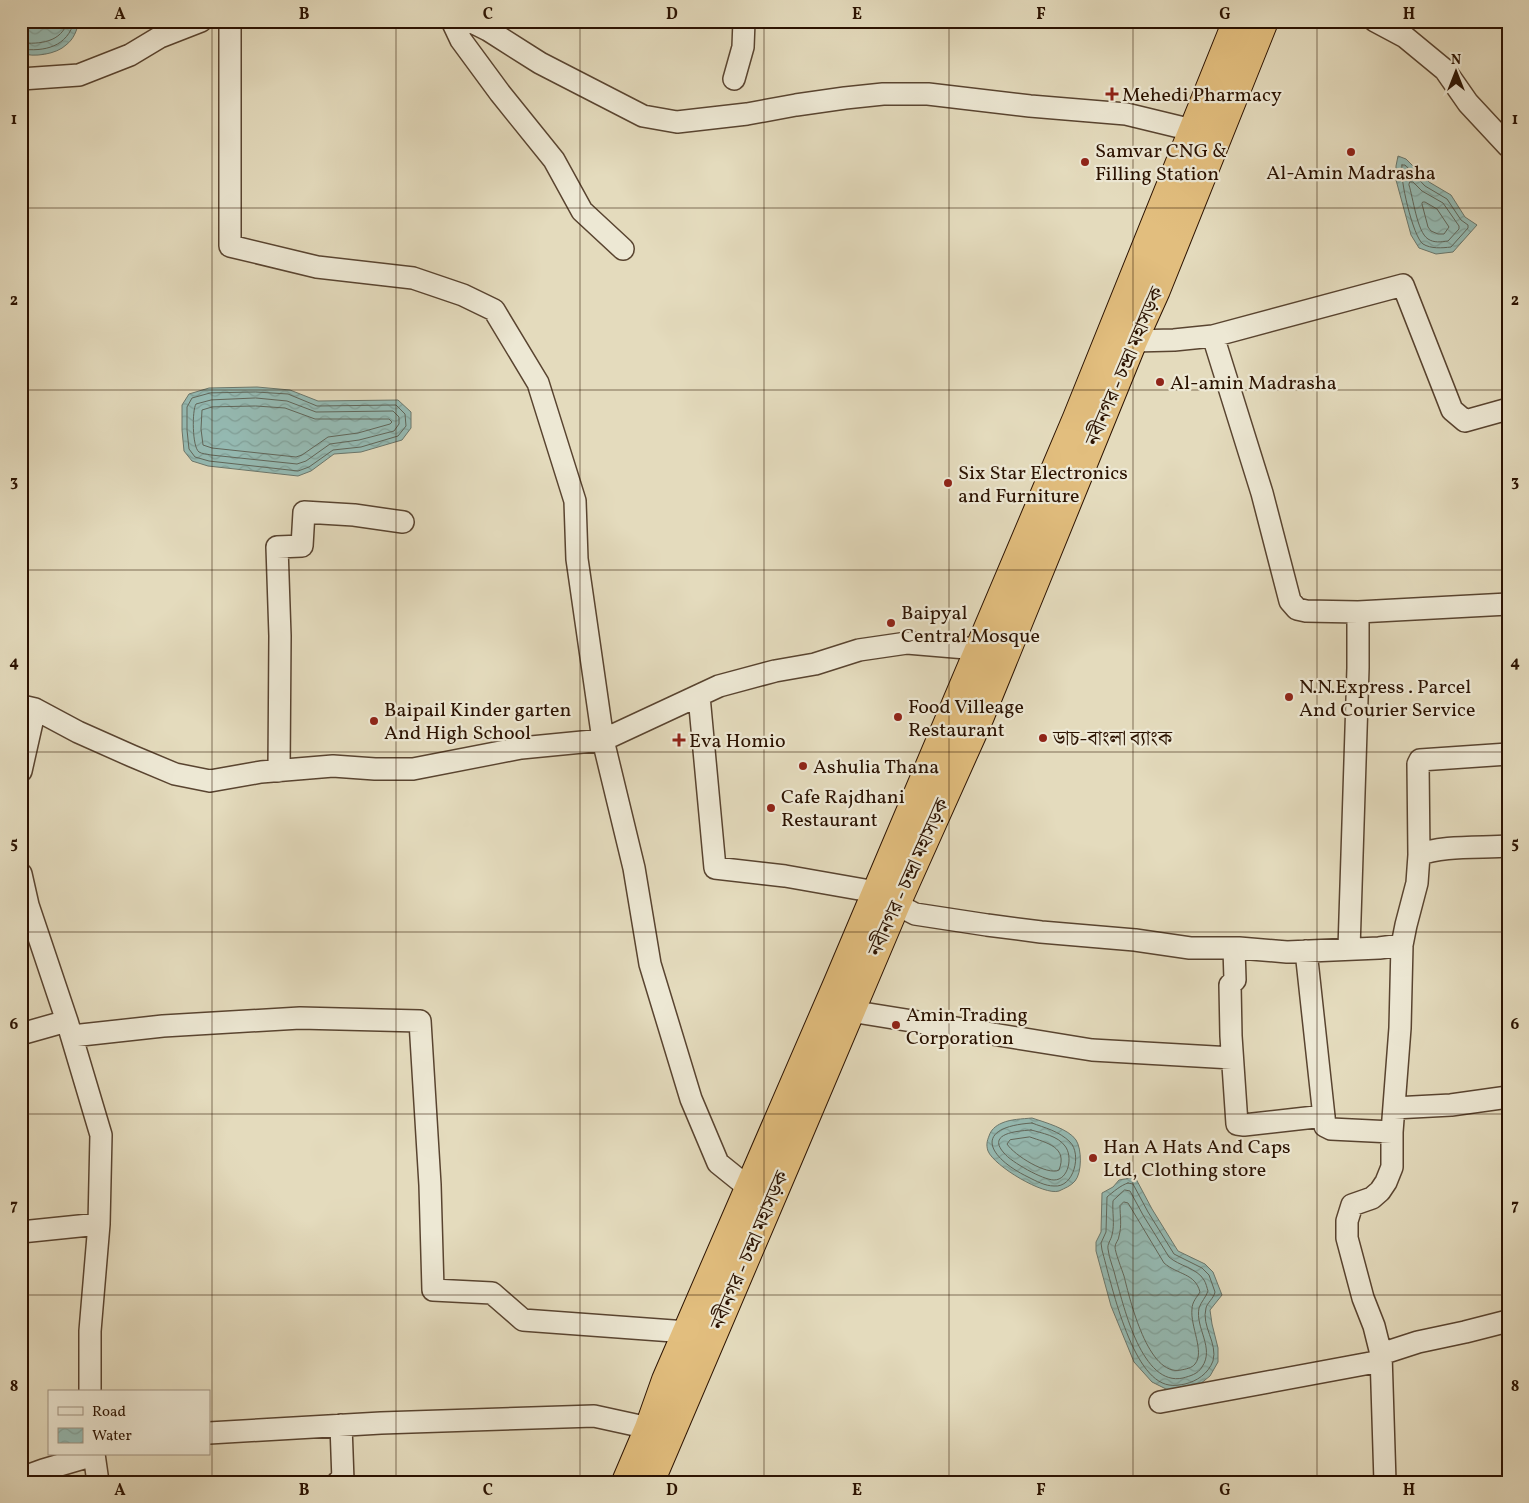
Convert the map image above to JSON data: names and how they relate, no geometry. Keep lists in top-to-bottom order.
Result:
{
  "streets": {
    "highway": ["নবীনগর - চন্দ্রা মহাসড়ক"]
  },
  "places": {
    "health": ["Mehedi Pharmacy", "Eva Homio"],
    "other": [
      "Al-Amin Madrasha",
      "Samvar CNG & Filling Station",
      "Al-amin Madrasha",
      "Six Star Electronics and Furniture",
      "Baipyal Central Mosque",
      "N.N.Express . Parcel And Courier Service",
      "Food Villeage Restaurant",
      "Baipail Kinder garten And High School",
      "ডাচ-বাংলা ব্যাংক",
      "Ashulia Thana",
      "Cafe Rajdhani Restaurant",
      "Amin Trading Corporation",
      "Han A Hats And Caps Ltd, Clothing store"
    ]
  },
  "legend": ["Road", "Water"],
  "north": "top",
  "grid": {
    "columns": [
      "A",
      "B",
      "C",
      "D",
      "E",
      "F",
      "G",
      "H"
    ],
    "rows": [
      "1",
      "2",
      "3",
      "4",
      "5",
      "6",
      "7",
      "8"
    ]
  }
}
